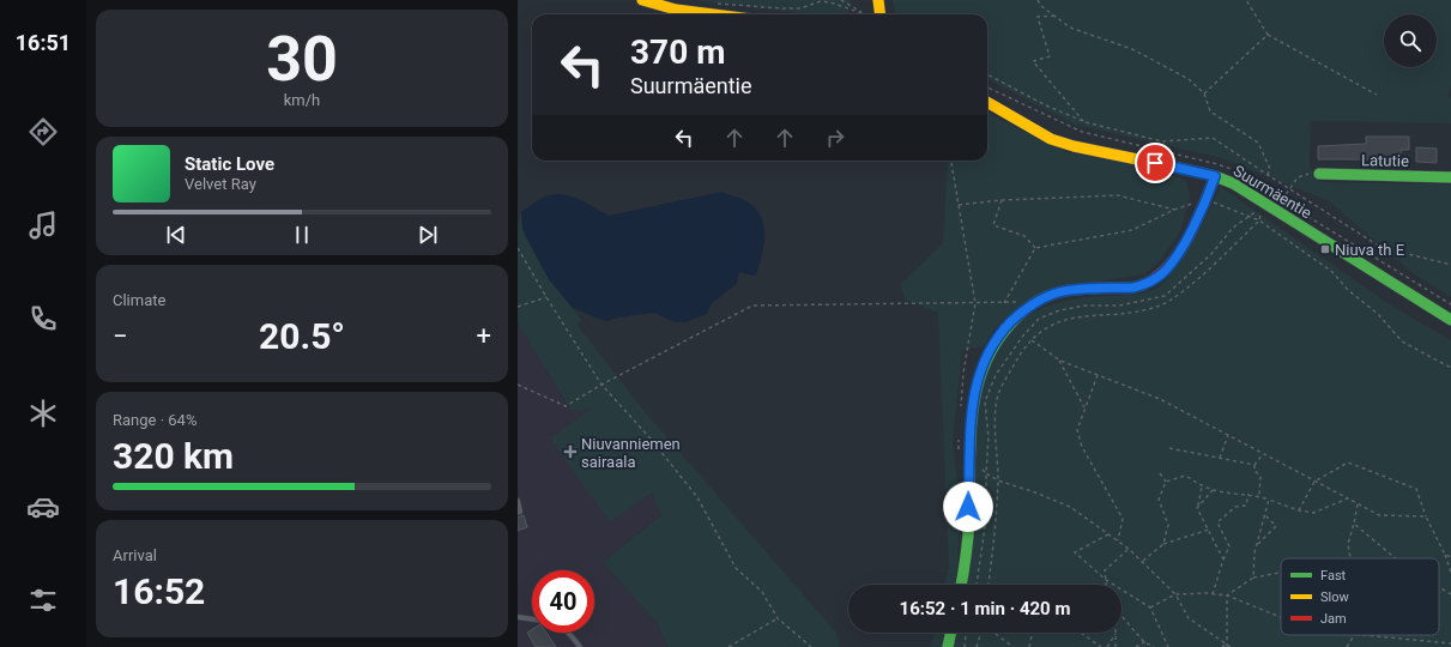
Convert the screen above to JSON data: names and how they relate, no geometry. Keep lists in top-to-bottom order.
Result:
{
  "streets": {
    "street": ["Latutie", "Suurmäentie"]
  },
  "places": {
    "transit": ["Niuva th E"],
    "health": ["Niuvanniemen sairaala"]
  },
  "legend": ["Fast", "Slow", "Jam"],
  "page": {
    "tabs": "16:51",
    "tile": [
      ["30", "km/h"],
      "Climate",
      ["Range · 64%", "320 km"],
      ["Arrival", "16:52"]
    ],
    "turn": ["370 m", "Suurmäentie"],
    "song": ["Static Love", "Velvet Ray"],
    "heat": ["−", "20.5°", "+"],
    "limit": "40",
    "trip": "16:52 · 1 min · 420 m"
  }
}
